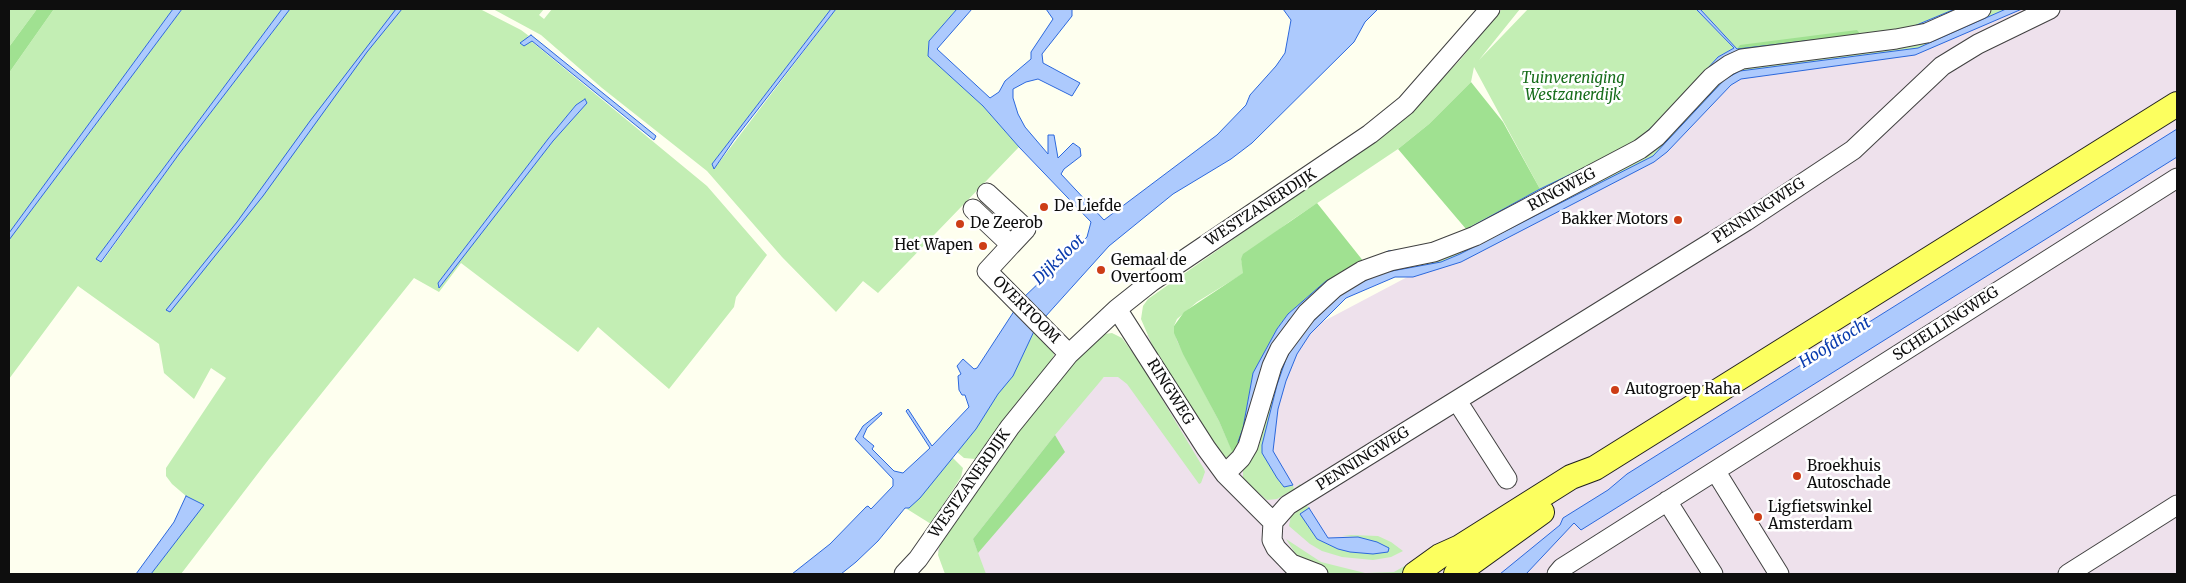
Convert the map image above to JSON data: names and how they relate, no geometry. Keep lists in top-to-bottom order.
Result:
{
  "streets": {
    "street": [
      "RINGWEG",
      "WESTZANERDIJK",
      "PENNINGWEG",
      "OVERTOOM",
      "SCHELLINGWEG"
    ]
  },
  "crossings": [
    ["RINGWEG", "WESTZANERDIJK"],
    ["RINGWEG", "PENNINGWEG"],
    ["WESTZANERDIJK", "OVERTOOM"]
  ],
  "water": ["Dijksloot", "Hoofdtocht"],
  "parks": ["Tuinvereniging Westzanerdijk"],
  "places": [
    "De Liefde",
    "Bakker Motors",
    "De Zeerob",
    "Het Wapen",
    "Gemaal de Overtoom",
    "Autogroep Raha",
    "Broekhuis Autoschade",
    "Ligfietswinkel Amsterdam"
  ]
}
